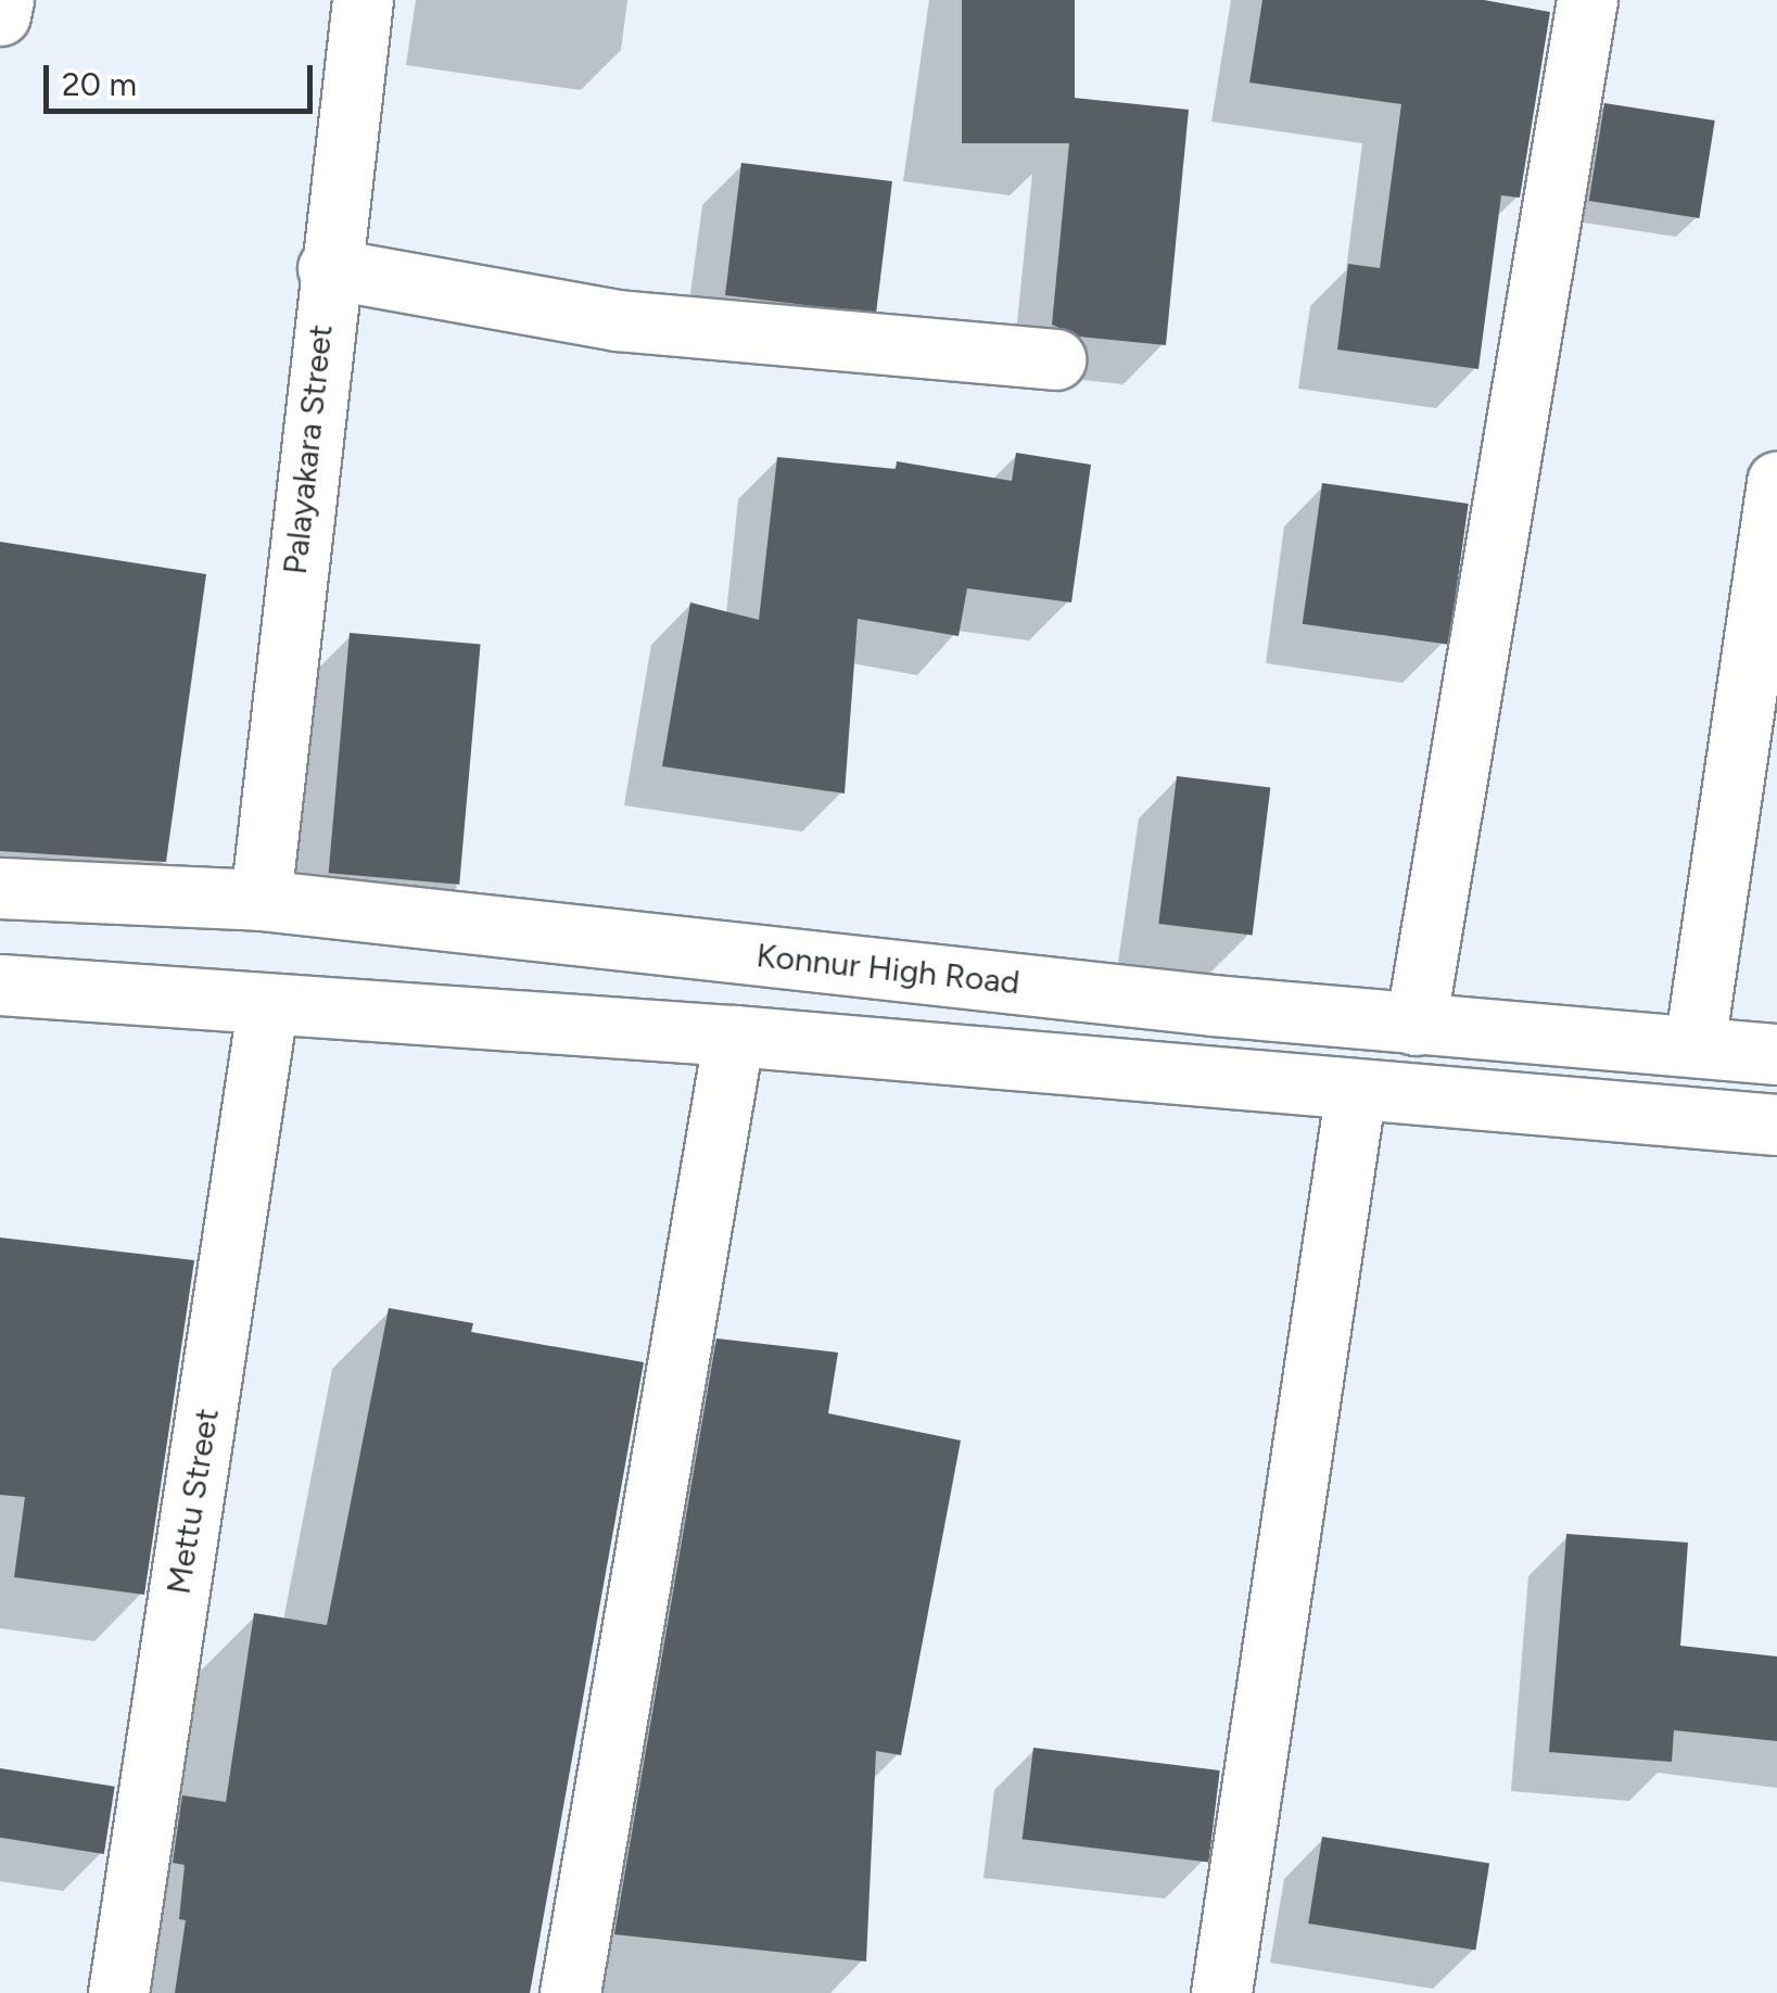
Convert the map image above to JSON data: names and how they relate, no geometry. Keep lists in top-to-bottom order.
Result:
{
  "streets": {
    "street": ["Palayakara Street", "Konnur High Road", "Mettu Street"]
  },
  "crossings": [
    ["Palayakara Street", "Konnur High Road"]
  ],
  "scale_bar": "20 m"
}
